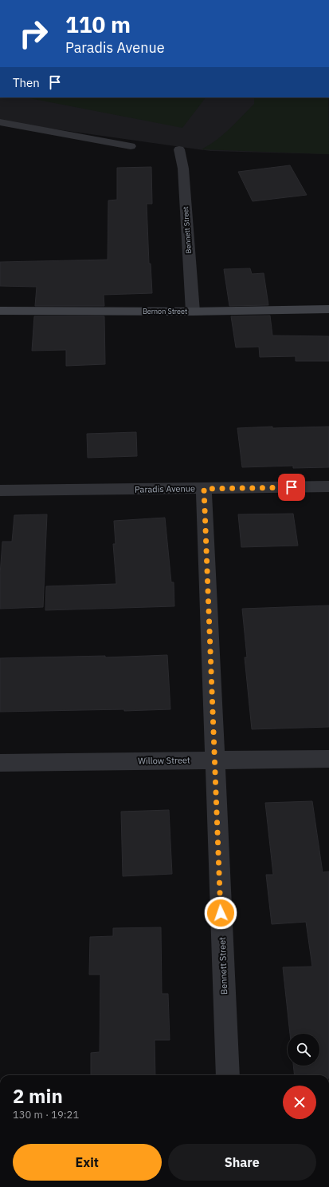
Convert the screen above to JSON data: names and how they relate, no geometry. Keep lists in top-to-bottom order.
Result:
{
  "streets": {
    "street": [
      "Bennett Street",
      "Bernon Street",
      "Paradis Avenue",
      "Willow Street"
    ]
  },
  "crossings": [
    ["Bennett Street", "Bernon Street"],
    ["Bennett Street", "Paradis Avenue"],
    ["Bennett Street", "Willow Street"]
  ],
  "page": {
    "turn": ["110 m", "Paradis Avenue"],
    "then": "Then",
    "heading": ["2 min", "130 m · 19:21"],
    "buttons": ["Exit", "Share"]
  }
}
